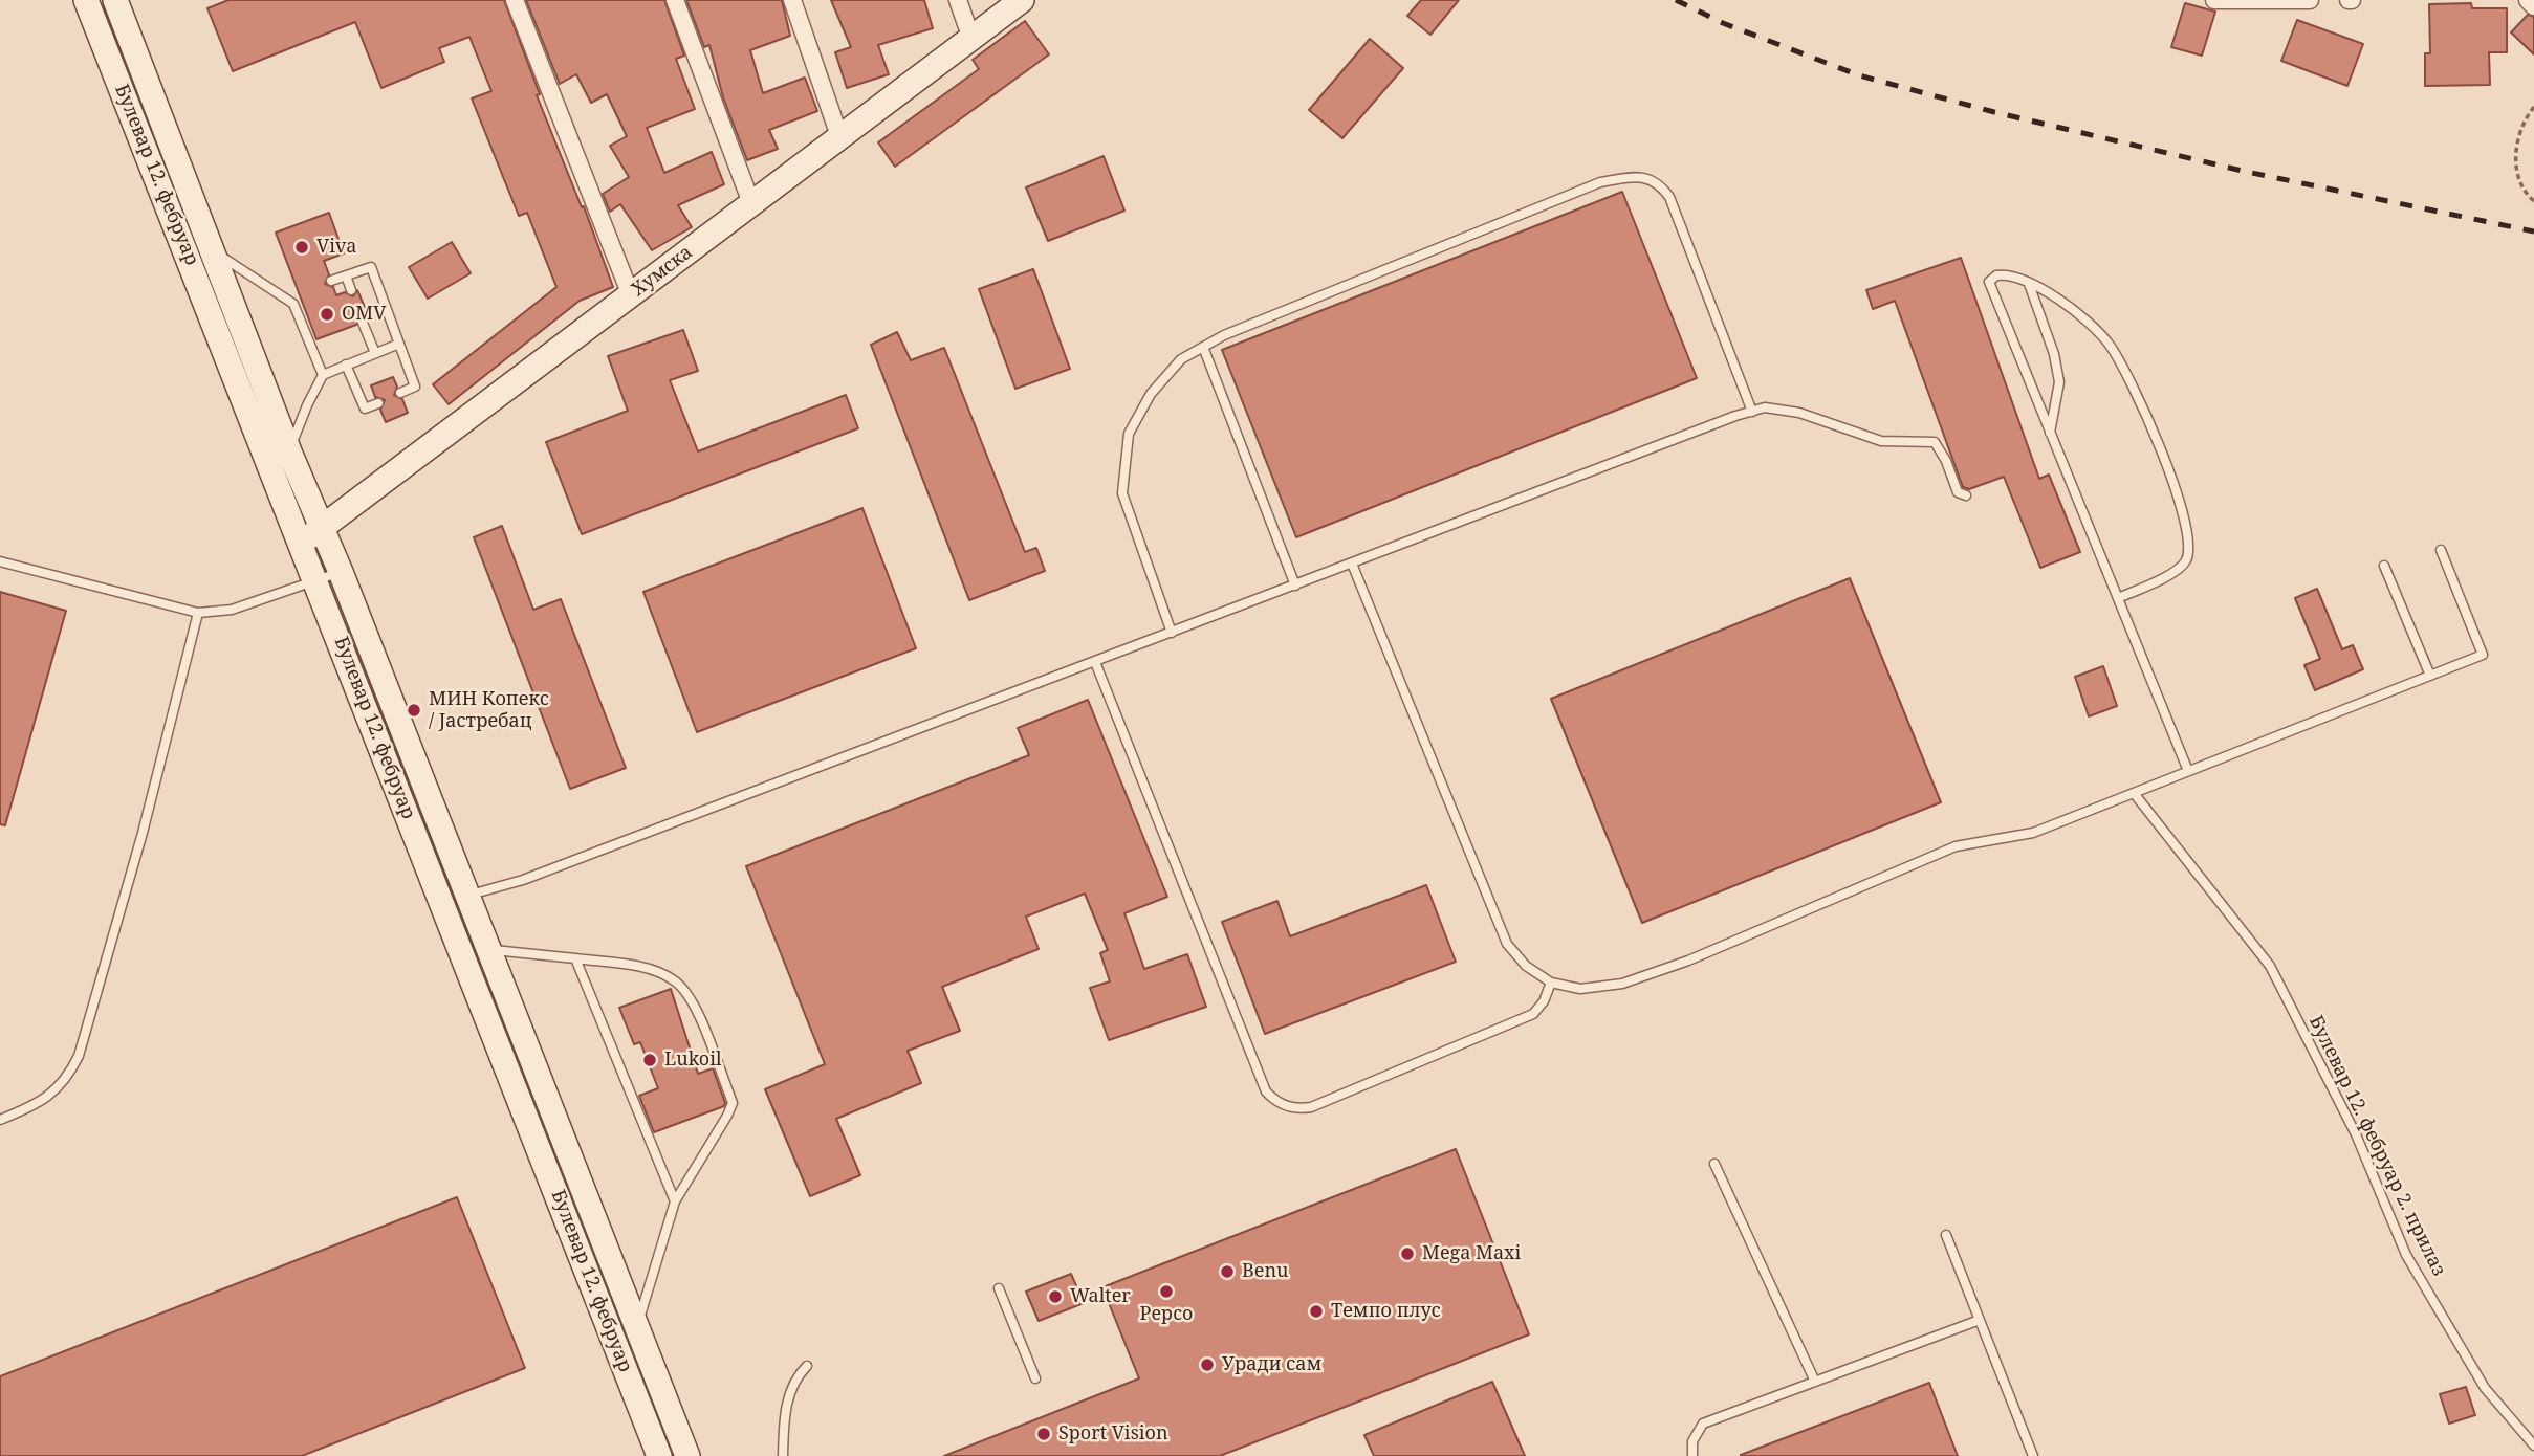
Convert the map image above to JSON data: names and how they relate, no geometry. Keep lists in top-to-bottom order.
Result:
{
  "streets": {
    "main road": ["Булевар 12. фебруар", "Хумска"],
    "lane": ["Булевар 12. фебруар 2. прилаз"]
  },
  "crossings": [
    ["Булевар 12. фебруар", "Хумска"]
  ],
  "places": [
    "Viva",
    "OMV",
    "МИН Копекс / Јастребац",
    "Lukoil",
    "Mega Maxi",
    "Benu",
    "Pepco",
    "Walter",
    "Темпо плус",
    "Уради сам",
    "Sport Vision"
  ]
}
